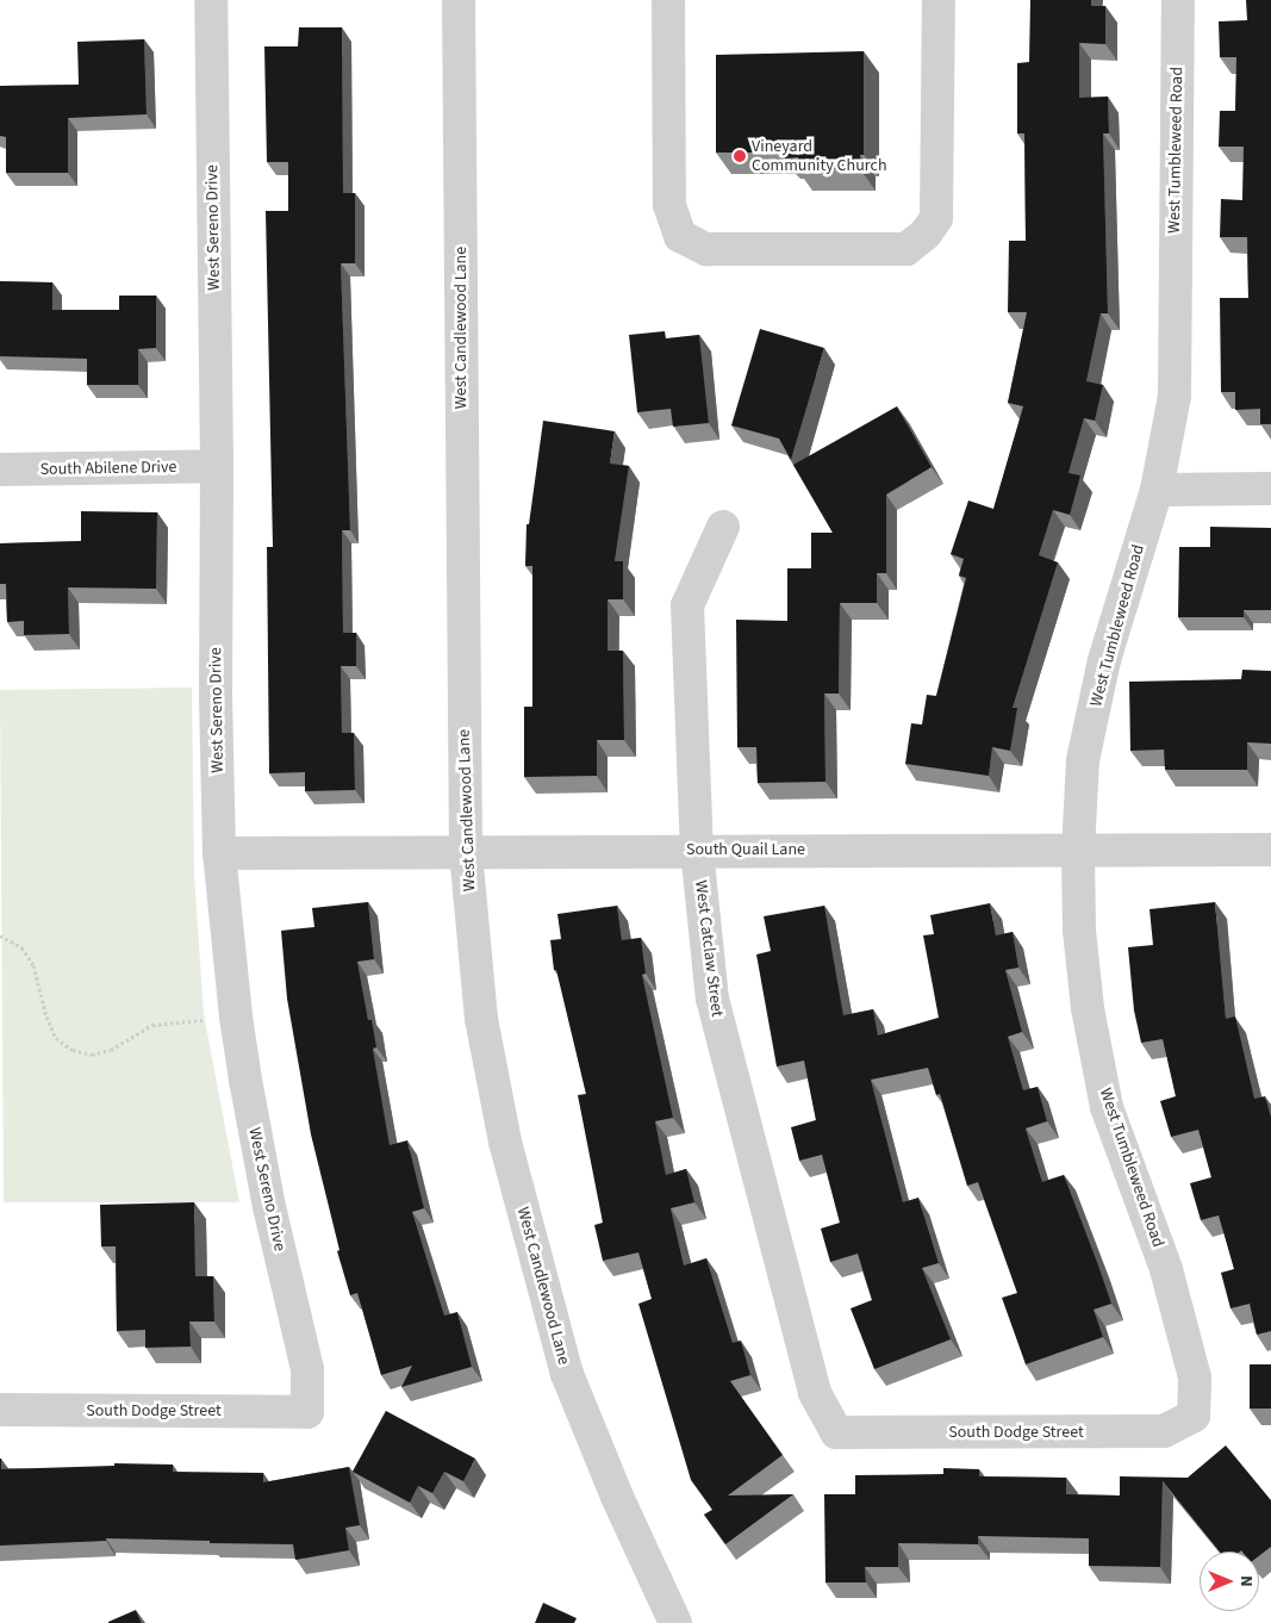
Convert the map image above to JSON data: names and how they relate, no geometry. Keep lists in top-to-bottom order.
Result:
{
  "streets": {
    "street": [
      "West Tumbleweed Road",
      "West Sereno Drive",
      "West Candlewood Lane",
      "South Abilene Drive",
      "South Quail Lane",
      "West Catclaw Street",
      "South Dodge Street"
    ]
  },
  "crossings": [
    ["West Tumbleweed Road", "South Quail Lane"],
    ["West Tumbleweed Road", "South Dodge Street"],
    ["West Sereno Drive", "South Abilene Drive"],
    ["West Sereno Drive", "South Quail Lane"],
    ["West Sereno Drive", "South Dodge Street"],
    ["West Candlewood Lane", "South Quail Lane"],
    ["South Quail Lane", "West Catclaw Street"],
    ["West Catclaw Street", "South Dodge Street"]
  ],
  "places": ["Vineyard Community Church"],
  "north": "right"
}
